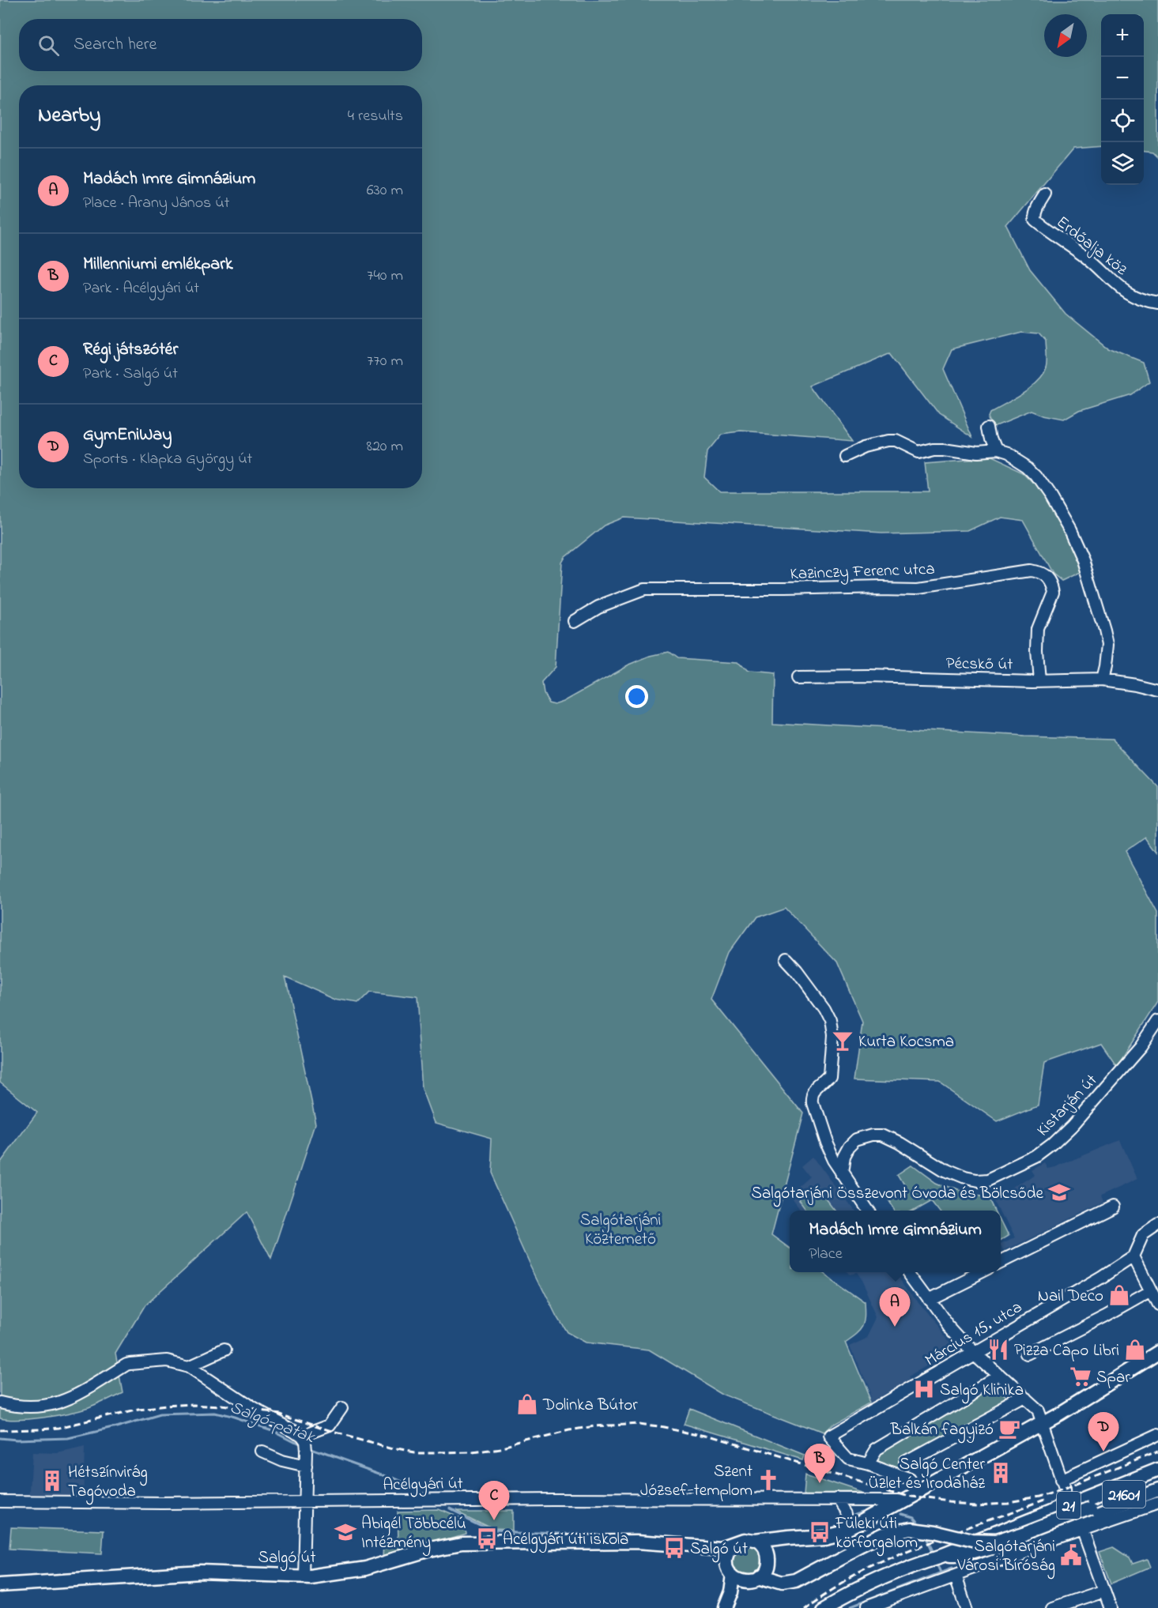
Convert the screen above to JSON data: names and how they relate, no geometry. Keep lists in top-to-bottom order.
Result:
{
  "streets": {
    "main road": ["21601", "21", "Salgó út"],
    "street": [
      "Erdőalja köz",
      "Kazinczy Ferenc utca",
      "Pécskő út",
      "Kistarján út",
      "Március 15. utca",
      "Acélgyári út"
    ]
  },
  "crossings": [
    ["Kazinczy Ferenc utca", "Pécskő út"],
    ["21601", "21"]
  ],
  "water": ["Salgó-patak"],
  "parks": ["Salgótarjáni Köztemető"],
  "places": {
    "bar": ["Kurta Kocsma"],
    "school or university": ["Salgótarjáni Összevont Óvoda és Bölcsőde", "Abigél Többcélú Intézmény"],
    "shop": ["Nail Deco", "Libri", "Dolinka Bútor"],
    "restaurant": ["Pizza Capo"],
    "supermarket": ["Spar"],
    "hospital": ["Salgó Klinika"],
    "cafe": ["Balkán fagyizó"],
    "building": ["Salgó Center Üzlet és Irodaház", "Hétszínvirág Tagóvoda"],
    "church": ["Szent József-templom"],
    "bus stop": ["Füleki úti körforgalom", "Acélgyári úti iskola", "Salgó út"],
    "public building": ["Salgótarjáni Városi Bíróság"]
  },
  "north": "bottom left",
  "page": {
    "map_buttons": ["+", "−"],
    "search": "Search here",
    "heading": ["Nearby", "4 results"],
    "list": [
      {
        "mark": "A",
        "name": "Madách Imre Gimnázium",
        "note": "Place · Arany János út",
        "value": "630 m"
      },
      {
        "mark": "B",
        "name": "Millenniumi emlékpark",
        "note": "Park · Acélgyári út",
        "value": "740 m"
      },
      {
        "mark": "C",
        "name": "Régi játszótér",
        "note": "Park · Salgó út",
        "value": "770 m"
      },
      {
        "mark": "D",
        "name": "GymEniWay",
        "note": "Sports · Klapka György út",
        "value": "820 m"
      }
    ],
    "popup": ["Madách Imre Gimnázium", "Place"],
    "pins": [
      "A",
      "D",
      "B",
      "C"
    ]
  }
}
